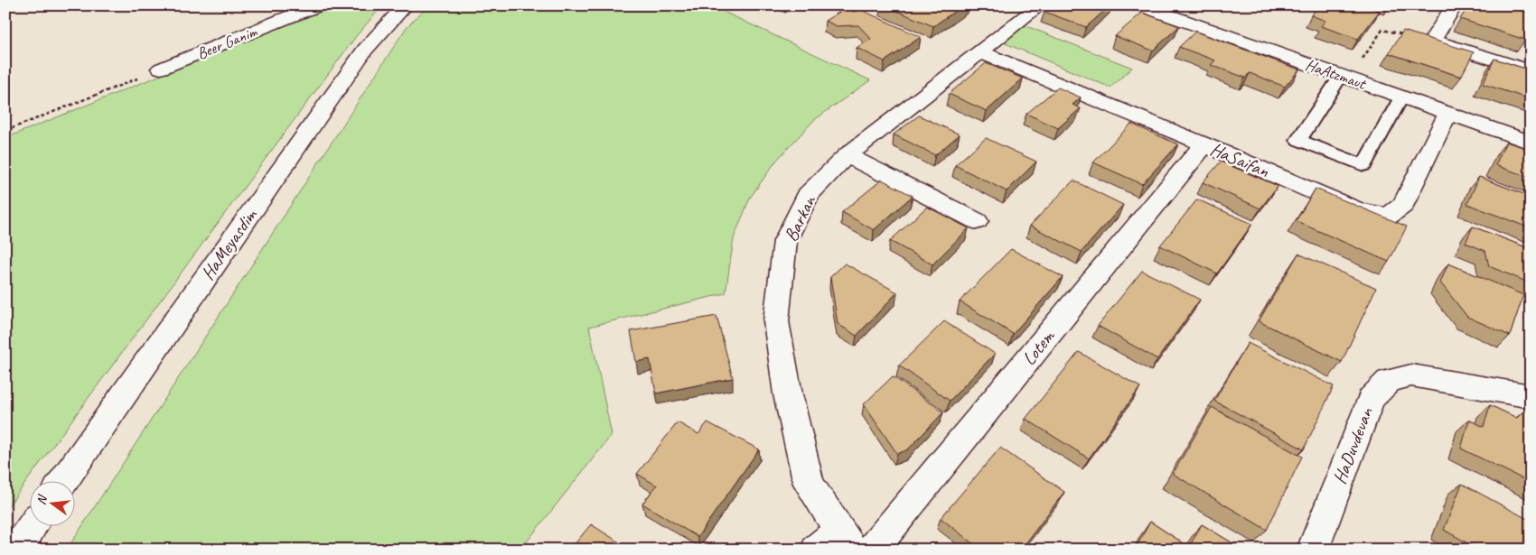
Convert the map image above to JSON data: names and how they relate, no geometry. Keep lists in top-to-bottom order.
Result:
{
  "streets": {
    "street": [
      "Beer Ganim",
      "HaAtzmaut",
      "HaSaifan",
      "Barkan",
      "HaMeyasdim",
      "Lotem",
      "HaDuvdevan"
    ]
  },
  "crossings": [
    ["HaAtzmaut", "HaSaifan"],
    ["HaSaifan", "Barkan"],
    ["HaSaifan", "Lotem"]
  ],
  "north": "left"
}
